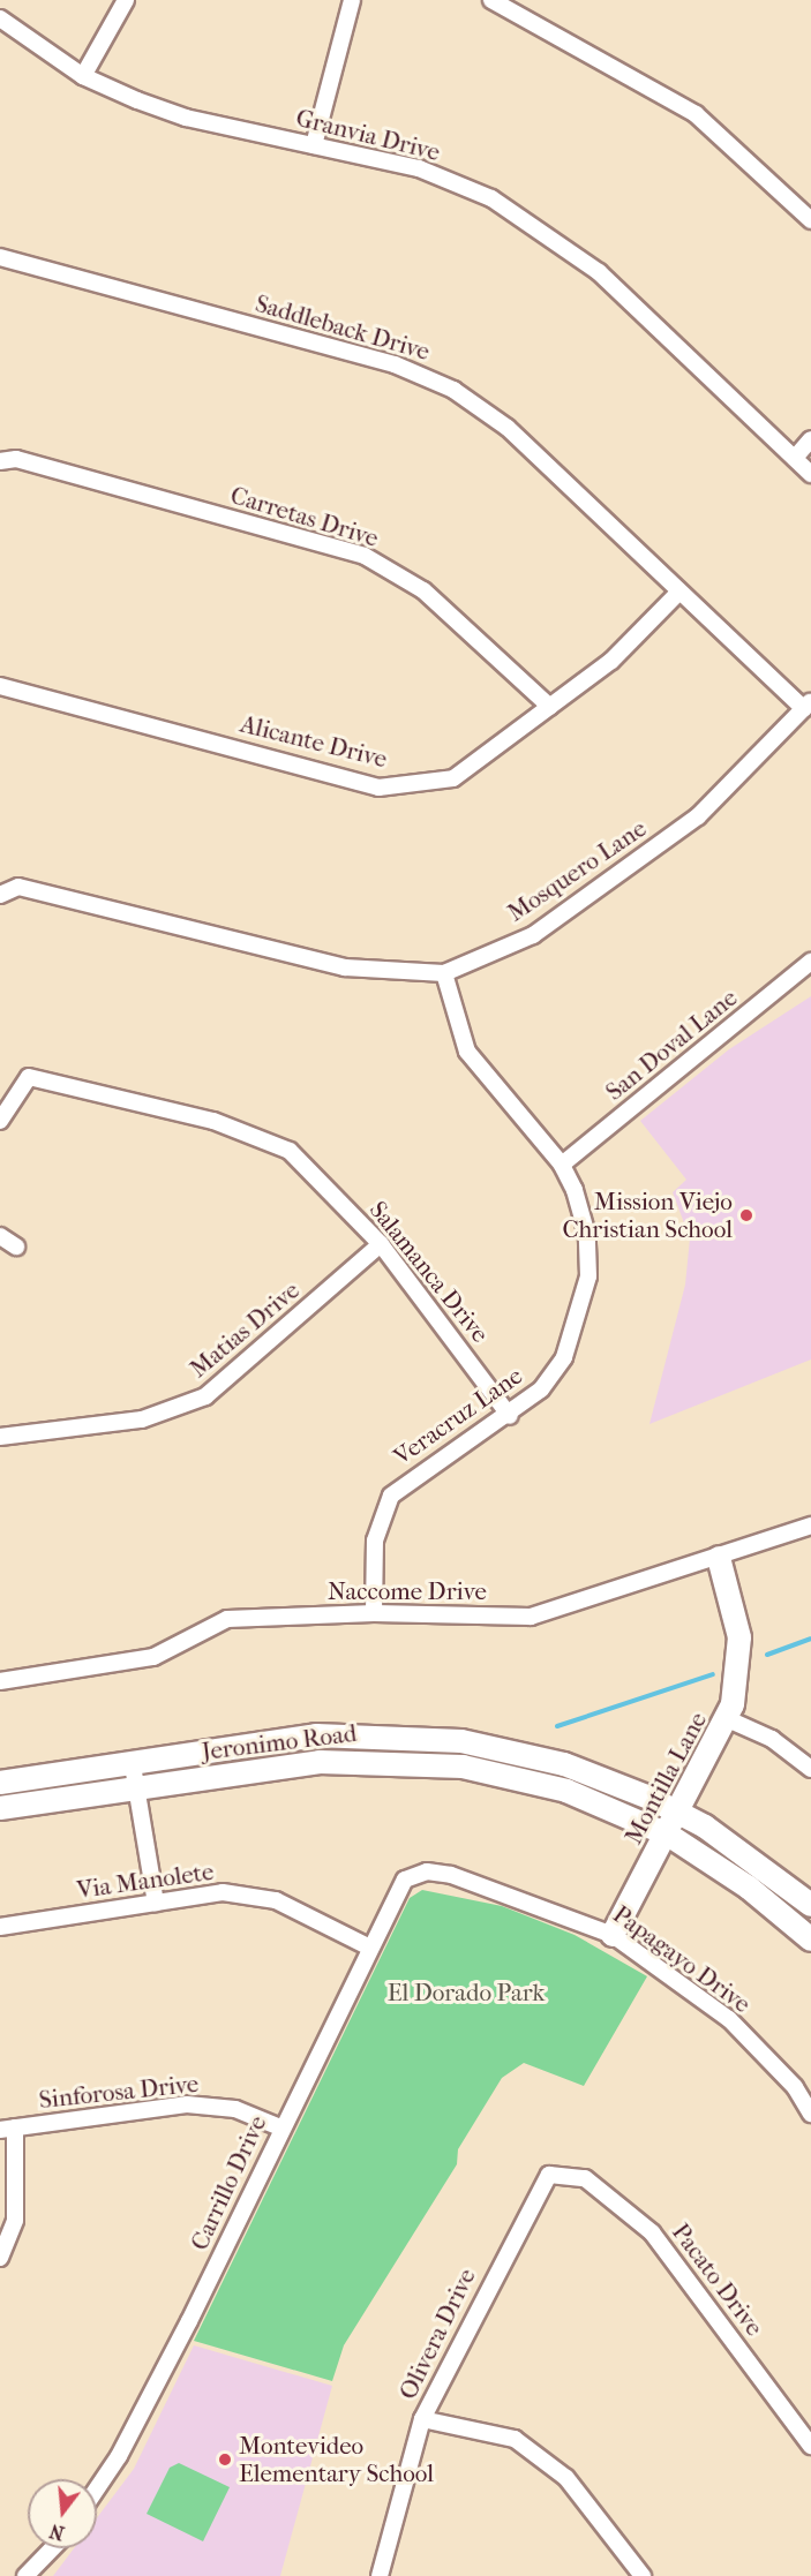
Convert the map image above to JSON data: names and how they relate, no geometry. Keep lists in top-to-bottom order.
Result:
{
  "streets": {
    "main road": ["Jeronimo Road", "Montilla Lane"],
    "street": [
      "Granvia Drive",
      "Saddleback Drive",
      "Carretas Drive",
      "Alicante Drive",
      "Mosquero Lane",
      "San Doval Lane",
      "Salamanca Drive",
      "Matias Drive",
      "Veracruz Lane",
      "Naccome Drive",
      "Via Manolete",
      "Papagayo Drive",
      "Sinforosa Drive",
      "Carrillo Drive",
      "Pacato Drive",
      "Olivera Drive"
    ]
  },
  "crossings": [
    ["Saddleback Drive", "Alicante Drive"],
    ["Saddleback Drive", "Mosquero Lane"],
    ["Carretas Drive", "Alicante Drive"],
    ["Mosquero Lane", "Veracruz Lane"],
    ["San Doval Lane", "Veracruz Lane"],
    ["Salamanca Drive", "Matias Drive"],
    ["Salamanca Drive", "Veracruz Lane"],
    ["Veracruz Lane", "Naccome Drive"],
    ["Naccome Drive", "Montilla Lane"],
    ["Jeronimo Road", "Montilla Lane"],
    ["Montilla Lane", "Papagayo Drive"],
    ["Via Manolete", "Carrillo Drive"],
    ["Papagayo Drive", "Carrillo Drive"],
    ["Sinforosa Drive", "Carrillo Drive"],
    ["Pacato Drive", "Olivera Drive"]
  ],
  "parks": ["El Dorado Park"],
  "places": ["Mission Viejo Christian School", "Montevideo Elementary School"],
  "north": "bottom"
}
